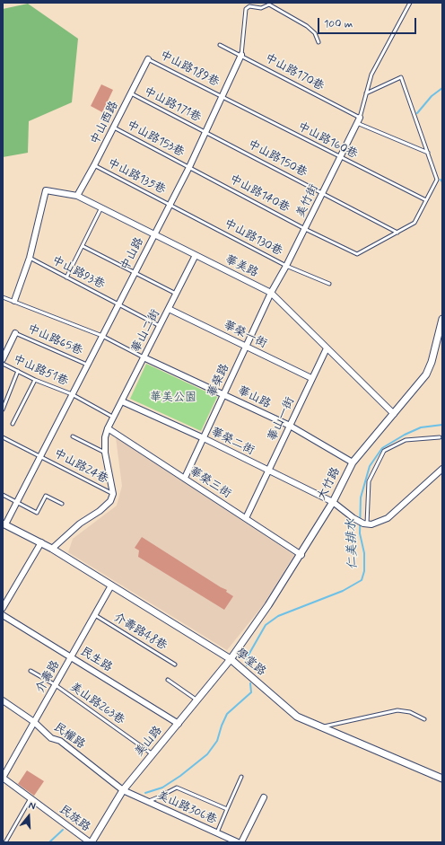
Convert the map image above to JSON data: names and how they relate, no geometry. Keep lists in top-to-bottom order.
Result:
{
  "streets": {
    "street": [
      "中山西路",
      "美竹街",
      "中山路",
      "華美路",
      "華山二街",
      "華榮一街",
      "華榮路",
      "華山路",
      "華山一街",
      "華榮二街",
      "華榮三街",
      "大竹路",
      "民生路",
      "學堂路",
      "介壽路",
      "民權路",
      "美山路",
      "美山路306巷",
      "民族路"
    ],
    "lane": [
      "中山路189巷",
      "中山路170巷",
      "中山路171巷",
      "中山路153巷",
      "中山路160巷",
      "中山路150巷",
      "中山路135巷",
      "中山路140巷",
      "中山路130巷",
      "中山路93巷",
      "中山路65巷",
      "中山路51巷",
      "中山路24巷",
      "介壽路48巷",
      "美山路263巷"
    ]
  },
  "crossings": [
    ["中山路189巷", "中山西路"],
    ["中山路189巷", "中山路160巷"],
    ["中山路189巷", "中山路"],
    ["中山路170巷", "中山路140巷"],
    ["中山路170巷", "美竹街"],
    ["中山路170巷", "中山路"],
    ["中山路171巷", "中山西路"],
    ["中山路171巷", "中山路150巷"],
    ["中山路171巷", "中山路"],
    ["中山西路", "中山路153巷"],
    ["中山西路", "中山路135巷"],
    ["中山西路", "華美路"],
    ["中山路153巷", "中山路140巷"],
    ["中山路153巷", "中山路"],
    ["中山路160巷", "中山路140巷"],
    ["中山路160巷", "美竹街"],
    ["中山路160巷", "中山路"],
    ["中山路150巷", "中山路140巷"],
    ["中山路150巷", "美竹街"],
    ["中山路150巷", "中山路"],
    ["中山路135巷", "中山路130巷"],
    ["中山路135巷", "中山路"],
    ["中山路140巷", "美竹街"],
    ["中山路140巷", "中山路"],
    ["美竹街", "中山路130巷"],
    ["美竹街", "華美路"],
    ["美竹街", "華榮路"],
    ["中山路130巷", "中山路"],
    ["中山路", "華美路"],
    ["中山路", "中山路93巷"],
    ["中山路", "中山路65巷"],
    ["中山路", "中山路51巷"],
    ["中山路", "中山路24巷"],
    ["中山路", "學堂路"],
    ["華美路", "中山路93巷"],
    ["華美路", "華山二街"],
    ["華美路", "華榮路"],
    ["華美路", "華山一街"],
    ["華美路", "大竹路"],
    ["中山路93巷", "華山二街"],
    ["華山二街", "華榮一街"],
    ["華山二街", "中山路51巷"],
    ["華山二街", "華山路"],
    ["華山二街", "華榮二街"],
    ["華山二街", "中山路24巷"],
    ["華山二街", "華榮三街"],
    ["華榮一街", "華榮路"],
    ["華榮一街", "華山一街"],
    ["華榮路", "華山路"],
    ["華榮路", "華榮二街"],
    ["華榮路", "華榮三街"],
    ["華山路", "華山一街"],
    ["華山路", "大竹路"],
    ["華山一街", "華榮二街"],
    ["華山一街", "華榮三街"],
    ["華榮二街", "大竹路"],
    ["華榮三街", "大竹路"],
    ["大竹路", "學堂路"],
    ["大竹路", "美山路"],
    ["介壽路48巷", "介壽路"],
    ["民生路", "介壽路"],
    ["民生路", "美山路"],
    ["學堂路", "介壽路"],
    ["學堂路", "美山路"],
    ["介壽路", "美山路263巷"],
    ["介壽路", "民權路"],
    ["介壽路", "民族路"],
    ["美山路263巷", "美山路"],
    ["民權路", "美山路"],
    ["民權路", "美山路306巷"],
    ["美山路", "美山路306巷"],
    ["美山路", "民族路"]
  ],
  "water": ["仁美排水"],
  "parks": ["華美公園"],
  "scale_bar": "100 m",
  "north": "top"
}
